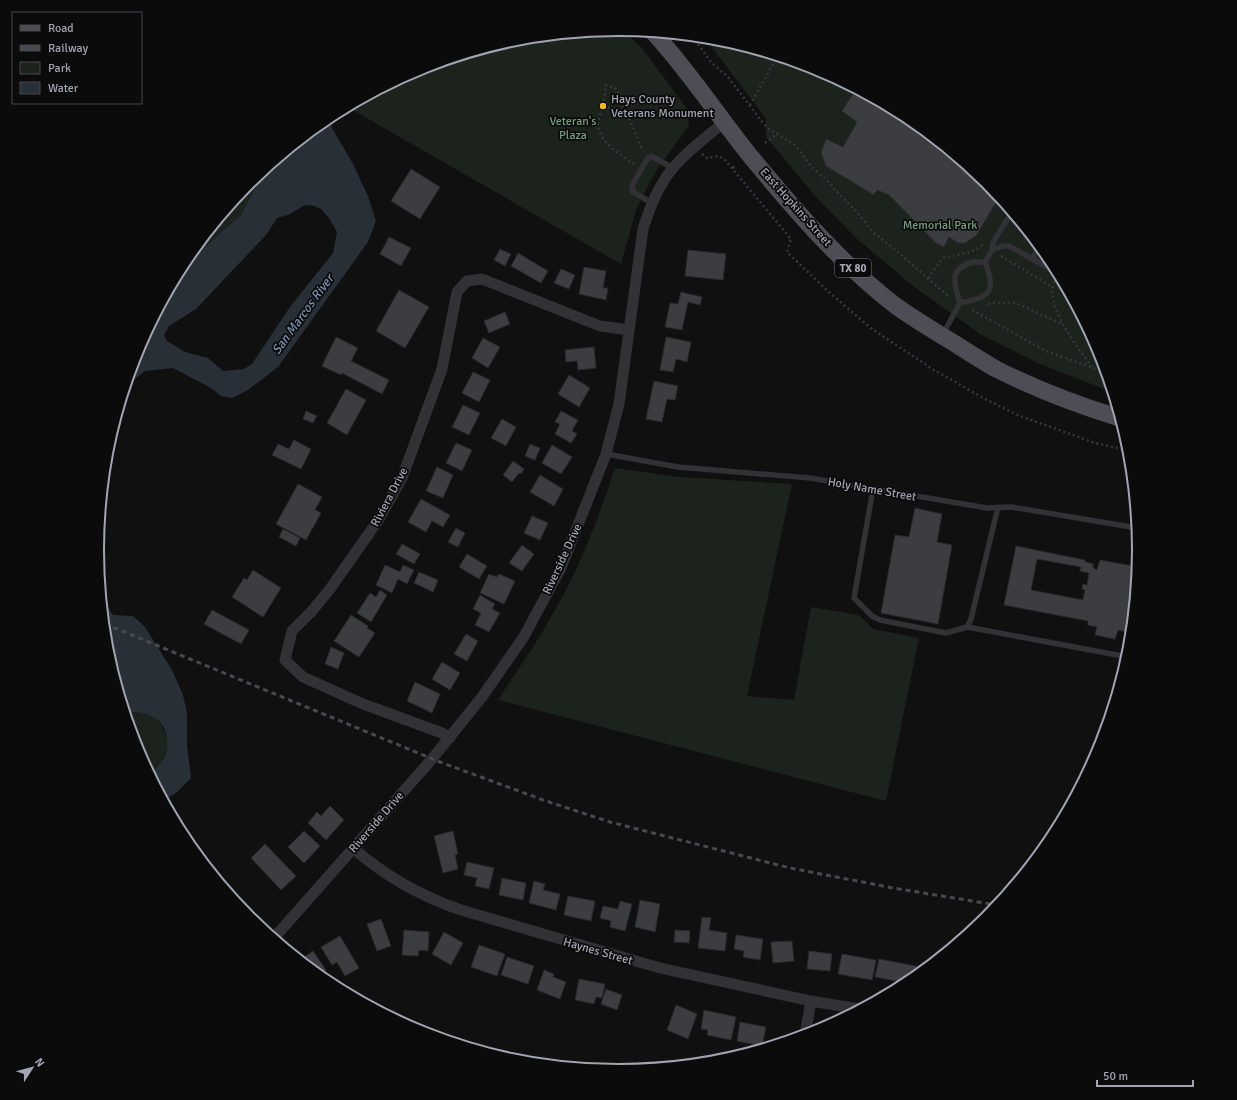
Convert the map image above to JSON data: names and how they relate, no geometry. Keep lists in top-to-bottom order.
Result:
{
  "streets": {
    "main road": ["East Hopkins Street", "TX 80"],
    "street": ["Riviera Drive", "Riverside Drive", "Haynes Street"],
    "lane": ["Holy Name Street"]
  },
  "crossings": [
    ["East Hopkins Street", "Riverside Drive"],
    ["Holy Name Street", "Riverside Drive"],
    ["Riviera Drive", "Riverside Drive"],
    ["Riverside Drive", "Haynes Street"]
  ],
  "water": ["San Marcos River"],
  "parks": ["Veteran's Plaza", "Memorial Park"],
  "places": ["Hays County Veterans Monument"],
  "legend": [
    "Road",
    "Railway",
    "Park",
    "Water"
  ],
  "scale_bar": "50 m",
  "north": "top right"
}
